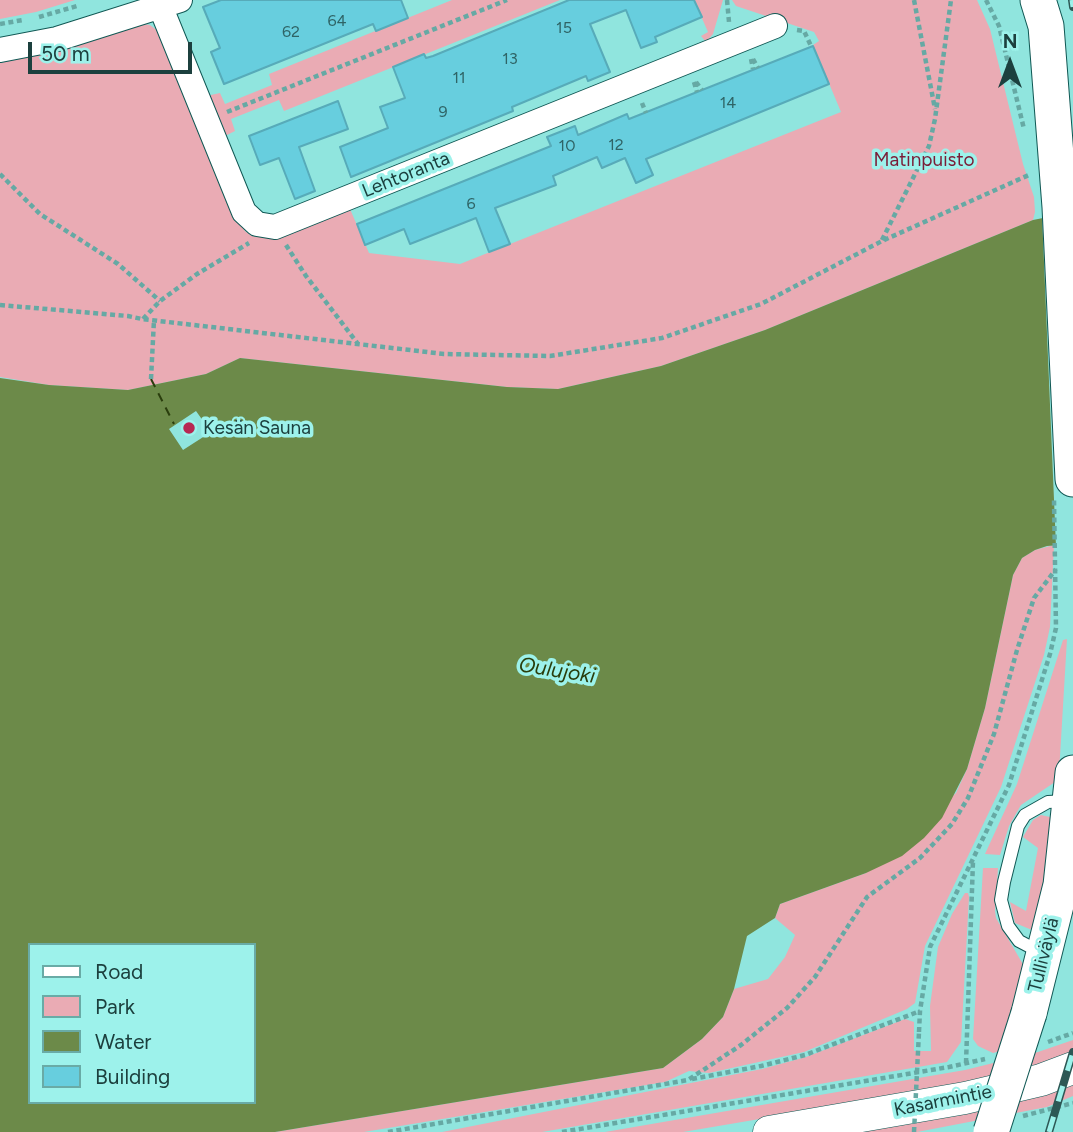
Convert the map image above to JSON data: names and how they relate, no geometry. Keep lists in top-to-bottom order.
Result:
{
  "streets": {
    "main road": ["Tulliväylä"],
    "street": ["Lehtoranta", "Kasarmintie"]
  },
  "water": ["Oulujoki"],
  "parks": ["Matinpuisto"],
  "places": ["Kesän Sauna"],
  "house_numbers": [
    "64",
    "15",
    "62",
    "13",
    "11",
    "14",
    "9",
    "12",
    "10",
    "6"
  ],
  "legend": [
    "Road",
    "Park",
    "Water",
    "Building"
  ],
  "scale_bar": "50 m",
  "north": "top"
}
